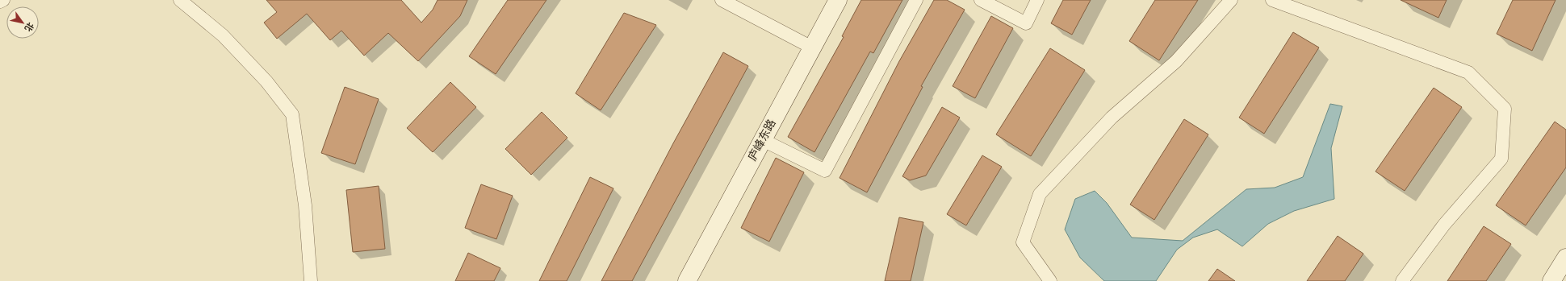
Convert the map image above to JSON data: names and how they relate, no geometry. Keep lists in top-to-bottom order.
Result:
{
  "streets": {
    "main road": ["庐峰东路"]
  },
  "north": "bottom right"
}
